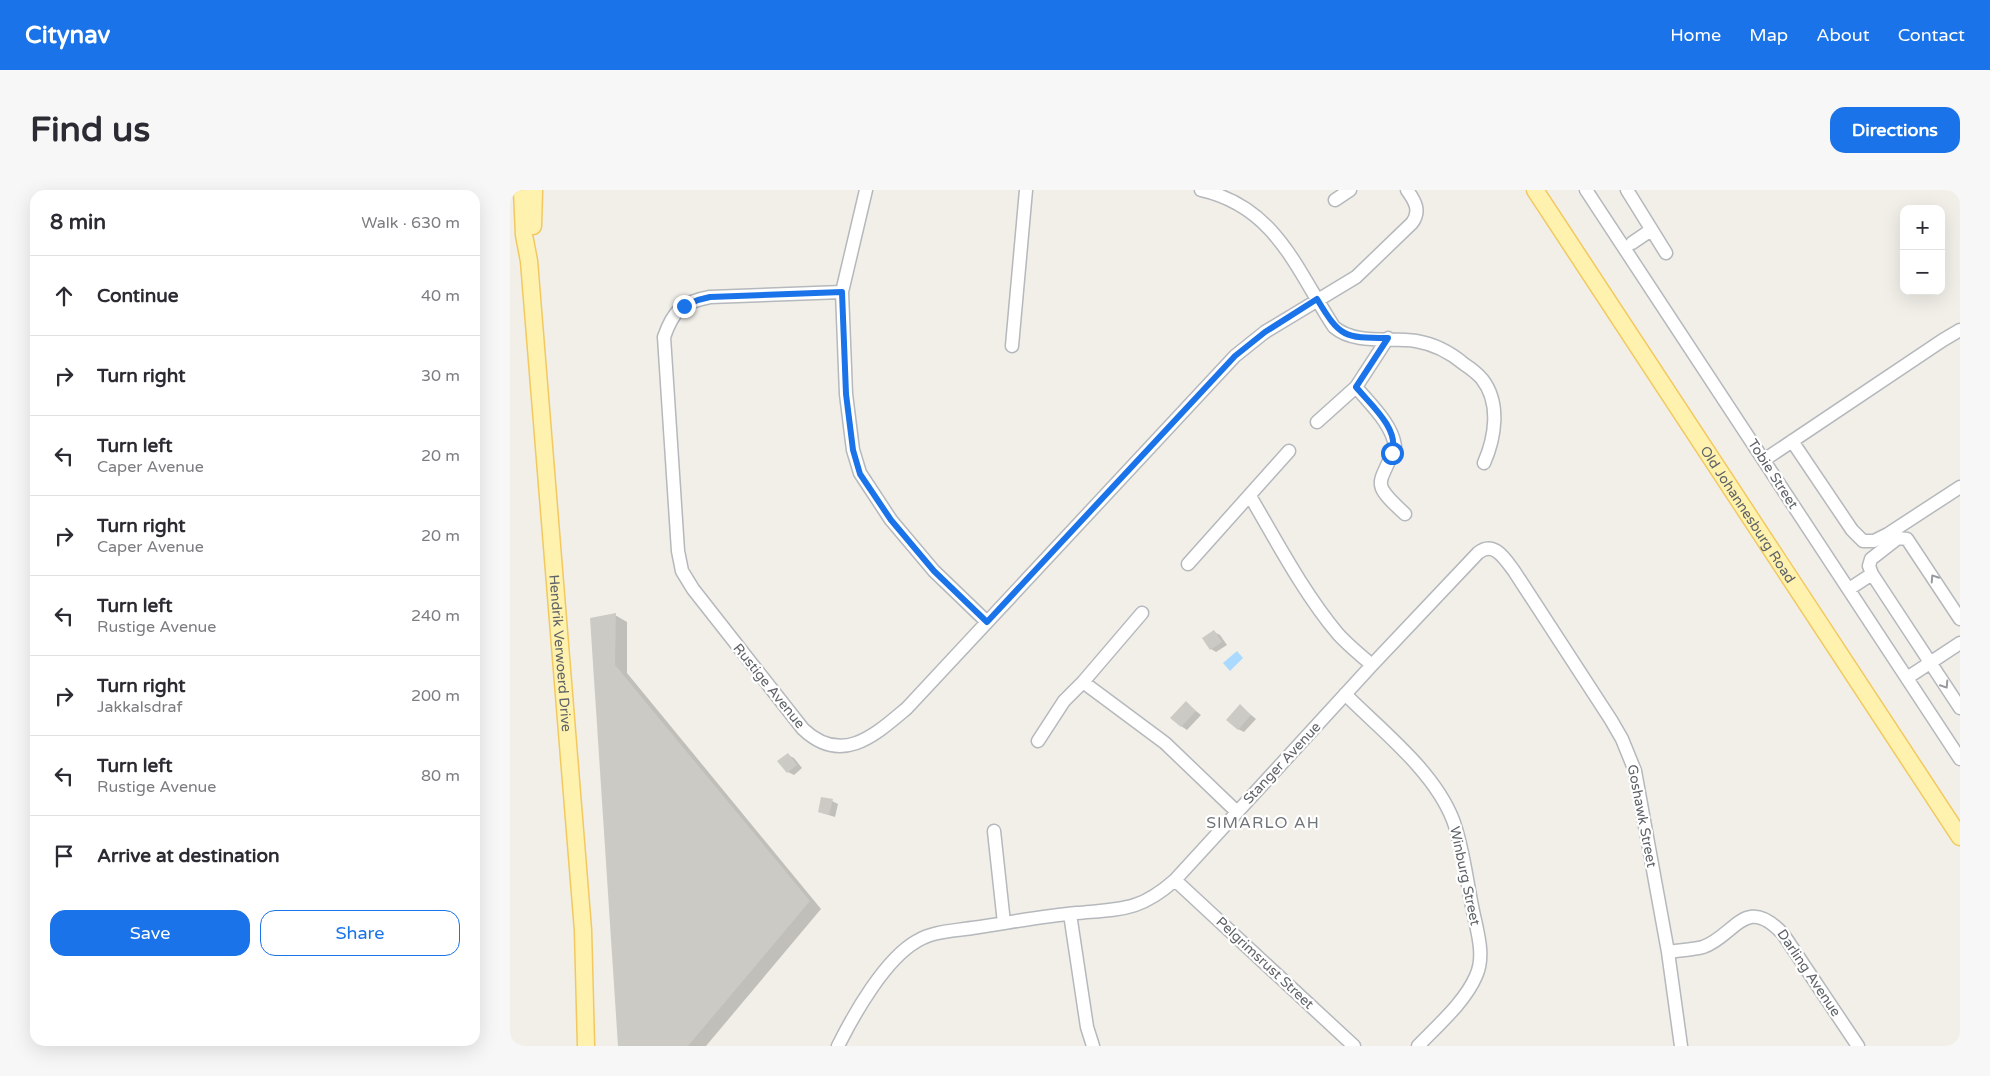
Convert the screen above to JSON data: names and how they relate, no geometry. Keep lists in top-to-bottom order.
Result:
{
  "streets": {
    "main road": ["Old Johannesburg Road", "Hendrik Verwoerd Drive"],
    "street": [
      "Tobie Street",
      "Rustige Avenue",
      "Stanger Avenue",
      "Goshawk Street",
      "Winburg Street",
      "Pelgrimsrust Street",
      "Darling Avenue"
    ]
  },
  "crossings": [
    ["Stanger Avenue", "Goshawk Street"],
    ["Stanger Avenue", "Winburg Street"],
    ["Stanger Avenue", "Pelgrimsrust Street"],
    ["Goshawk Street", "Darling Avenue"]
  ],
  "districts": ["SIMARLO AH"],
  "page": {
    "header": "Citynav",
    "nav": [
      "Home",
      "Map",
      "About",
      "Contact"
    ],
    "buttons": [
      "Directions",
      ["Save", "Share"]
    ],
    "title": "Find us",
    "heading": ["8 min", "Walk · 630 m"],
    "map_buttons": ["+", "−"],
    "list": [
      ["Continue", "40 m"],
      ["Turn right", "30 m"],
      ["Turn left", "Caper Avenue", "20 m"],
      ["Turn right", "Caper Avenue", "20 m"],
      ["Turn left", "Rustige Avenue", "240 m"],
      ["Turn right", "Jakkalsdraf", "200 m"],
      ["Turn left", "Rustige Avenue", "80 m"],
      "Arrive at destination"
    ]
  }
}
